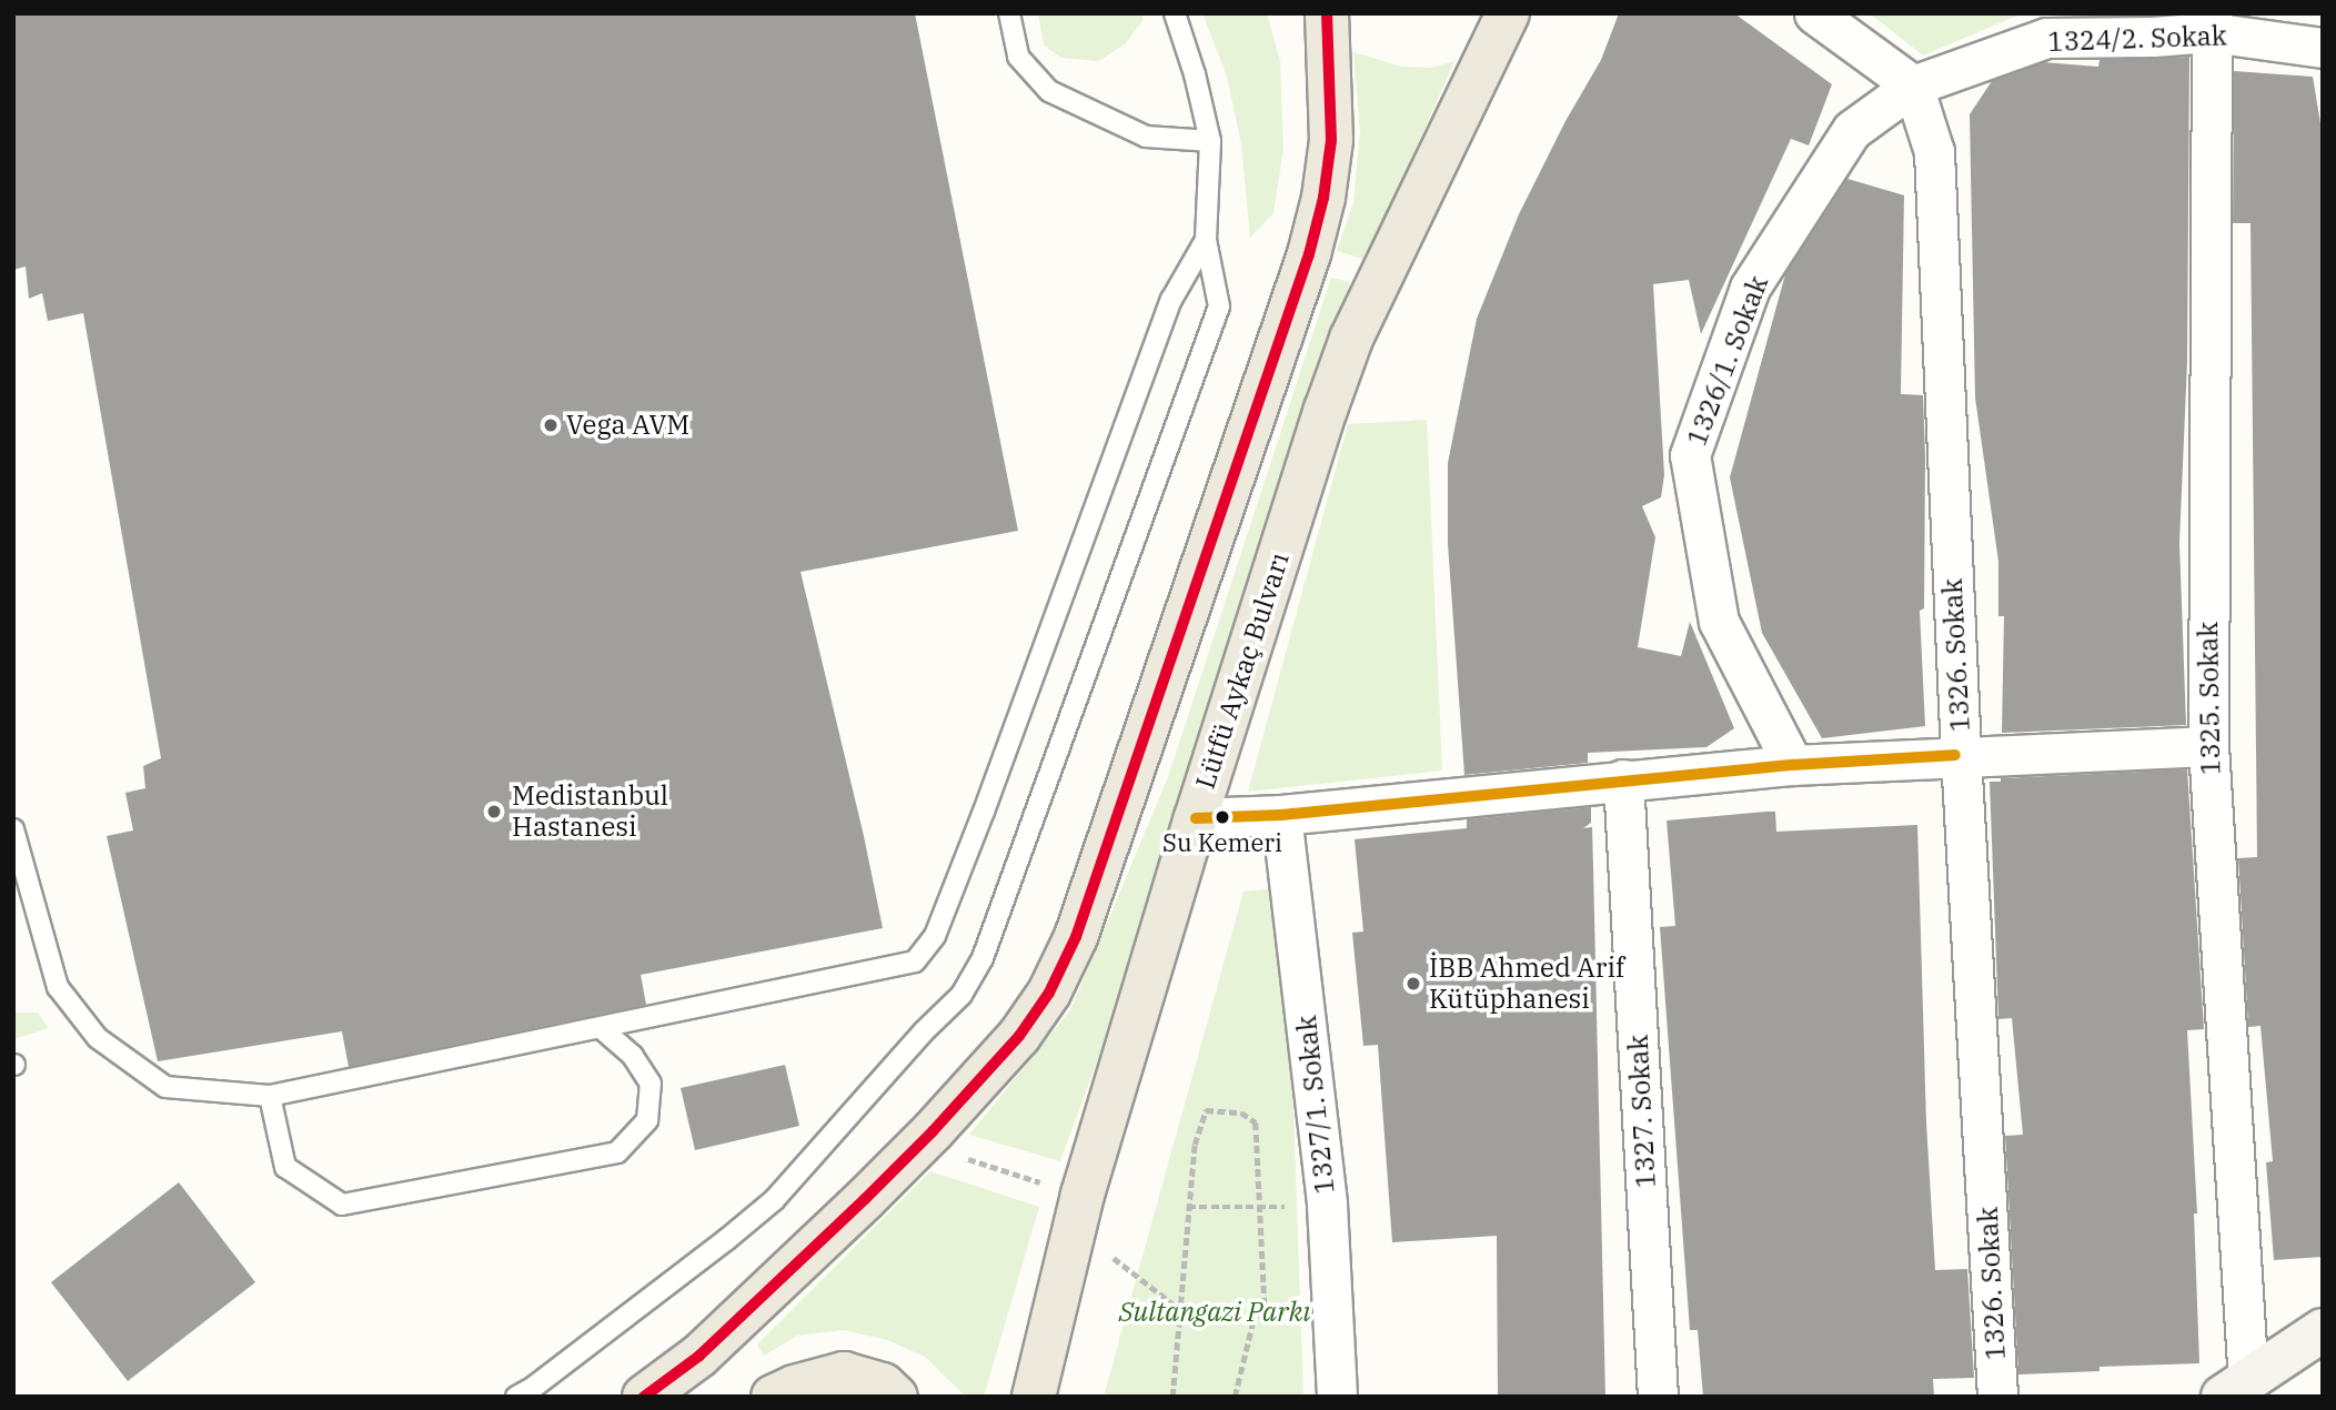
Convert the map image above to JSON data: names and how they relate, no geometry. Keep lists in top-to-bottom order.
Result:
{
  "streets": {
    "main road": ["Lütfü Aykaç Bulvarı"],
    "street": [
      "1324/2. Sokak",
      "1326/1. Sokak",
      "1326. Sokak",
      "1325. Sokak",
      "1327/1. Sokak",
      "1327. Sokak"
    ]
  },
  "crossings": [
    ["1324/2. Sokak", "1326/1. Sokak"],
    ["1324/2. Sokak", "1326. Sokak"],
    ["1324/2. Sokak", "1325. Sokak"],
    ["1326/1. Sokak", "1326. Sokak"]
  ],
  "parks": ["Sultangazi Parkı"],
  "places": [
    "Vega AVM",
    "Medistanbul Hastanesi",
    "Su Kemeri",
    "İBB Ahmed Arif Kütüphanesi"
  ]
}
